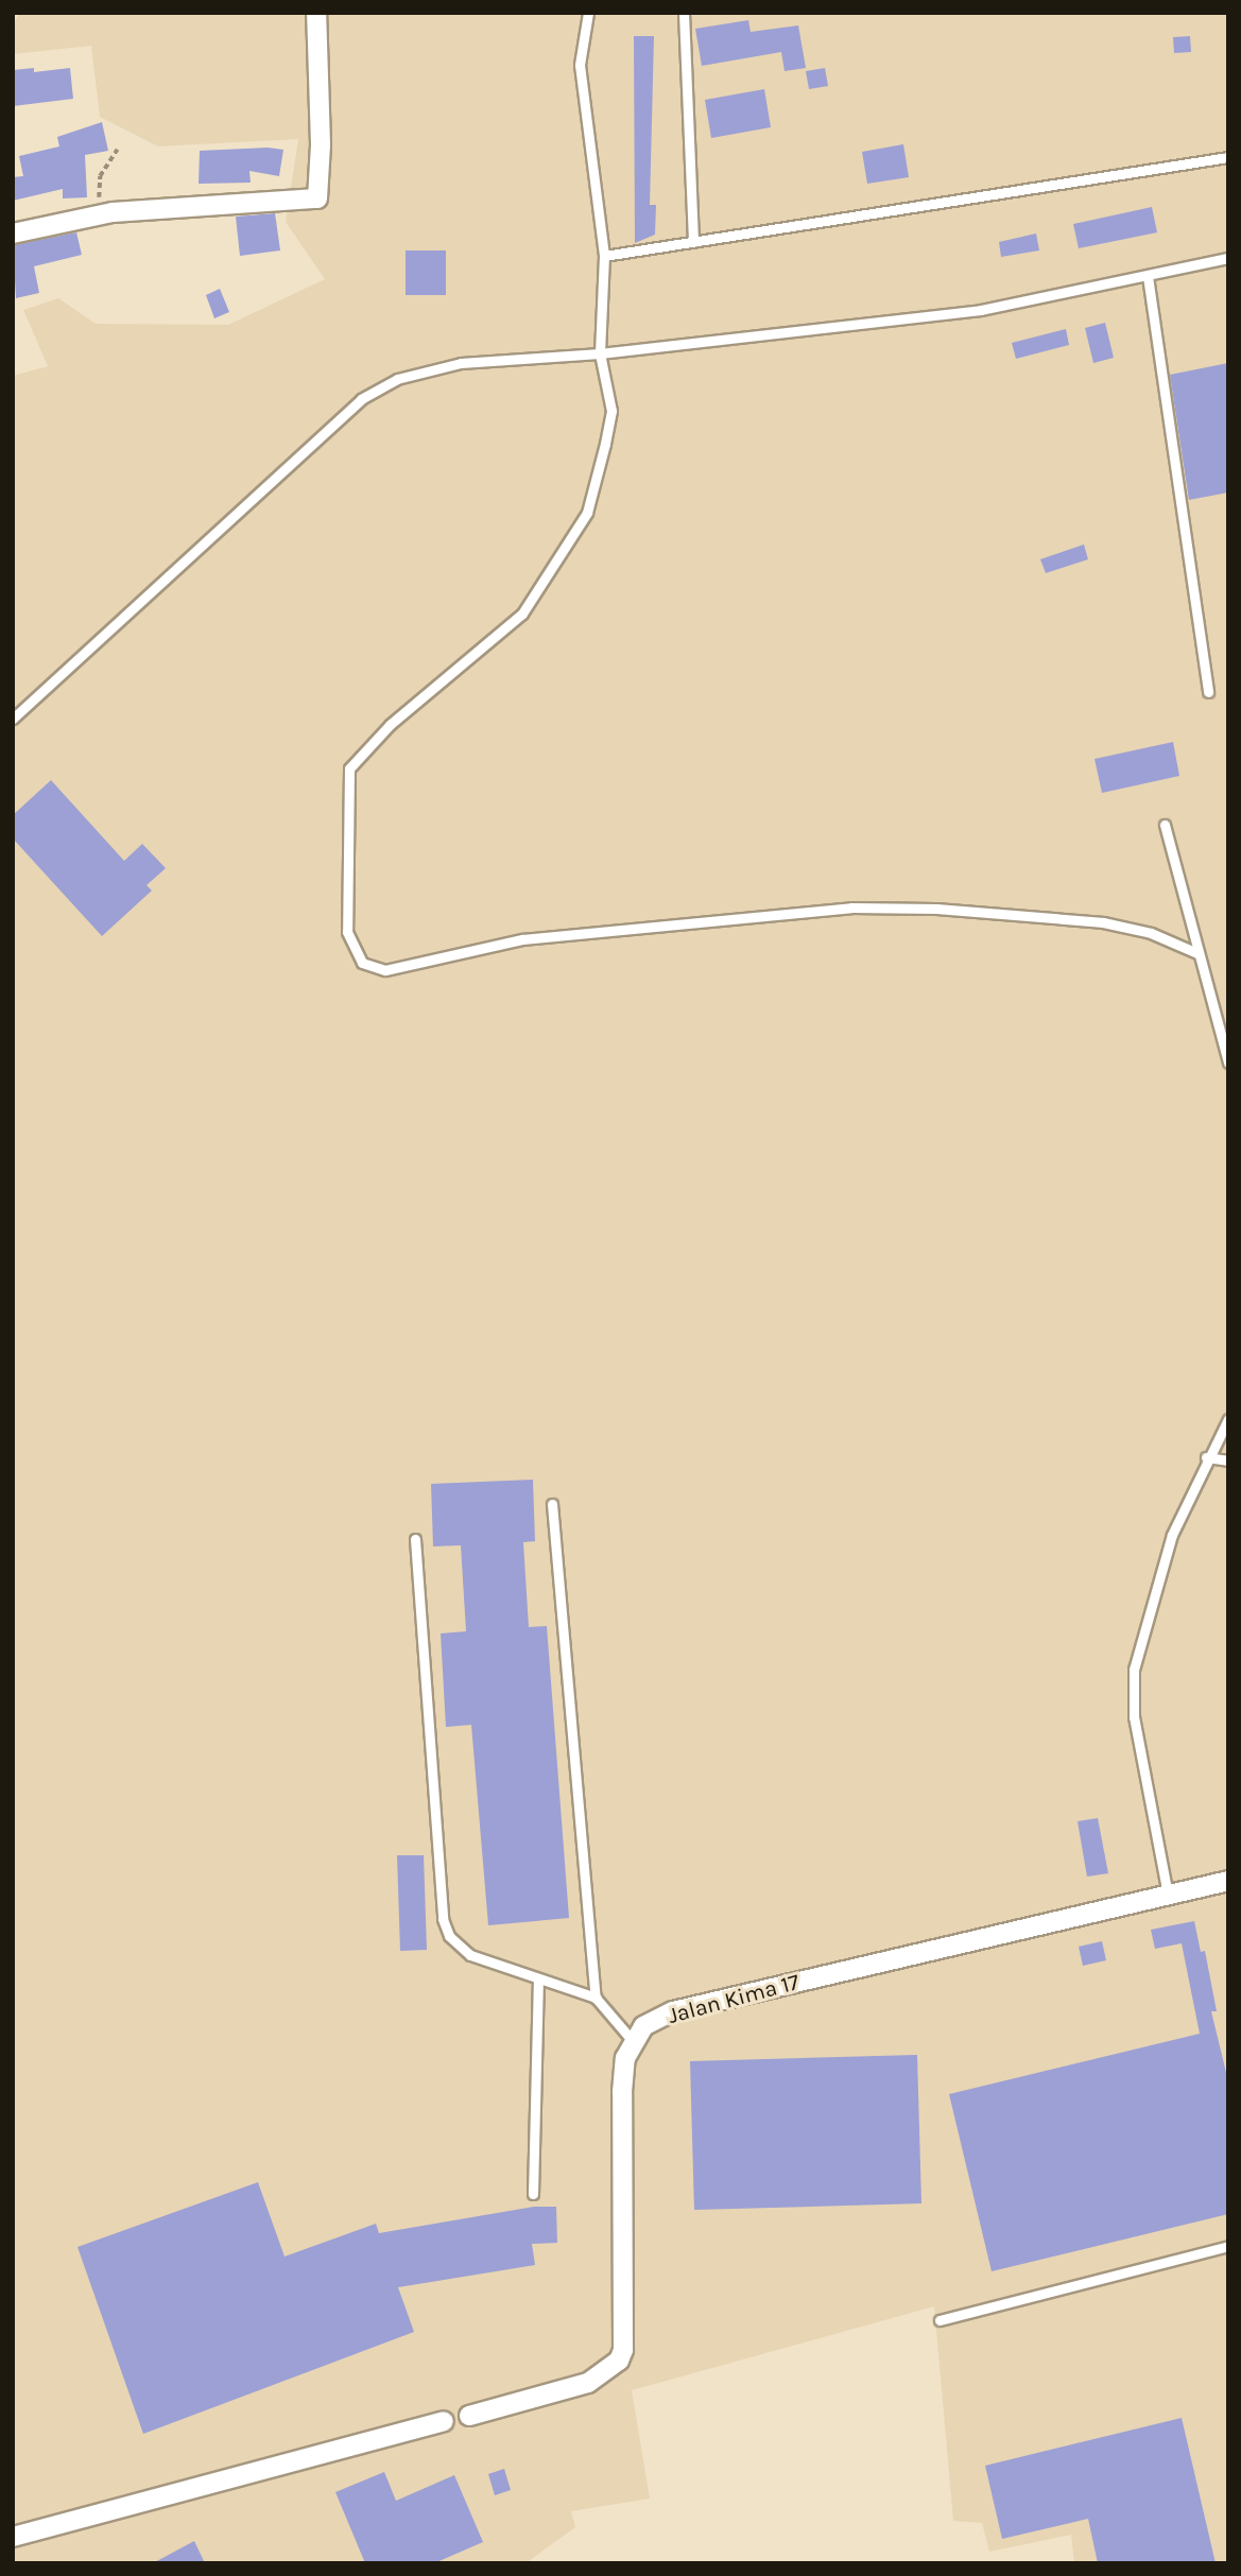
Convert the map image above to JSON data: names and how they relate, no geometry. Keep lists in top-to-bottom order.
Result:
{
  "streets": {
    "street": ["Jalan Kima 17"]
  }
}
